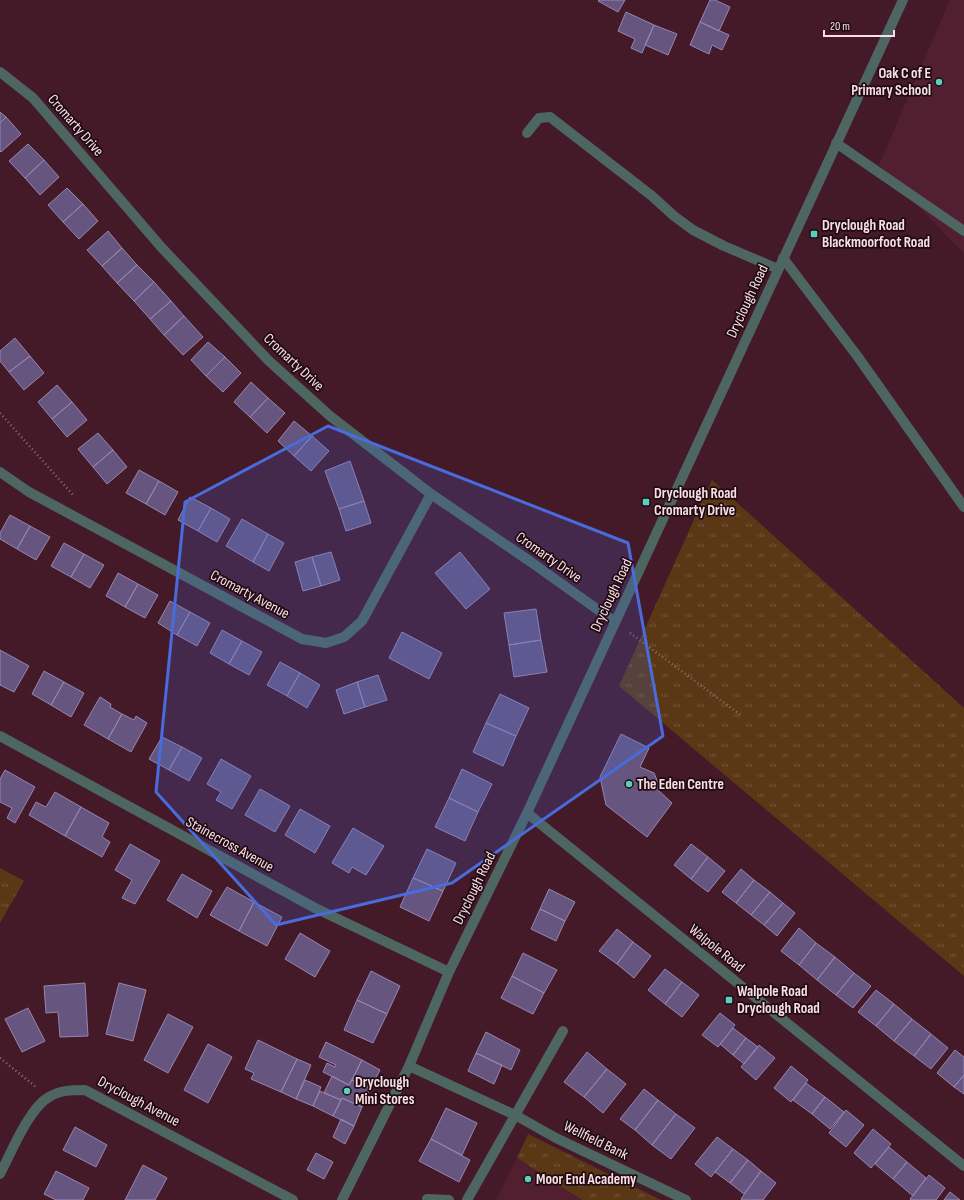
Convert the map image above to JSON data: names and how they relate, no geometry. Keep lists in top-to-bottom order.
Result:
{
  "streets": {
    "street": [
      "Cromarty Drive",
      "Dryclough Road",
      "Cromarty Avenue",
      "Stainecross Avenue",
      "Walpole Road",
      "Dryclough Avenue",
      "Wellfield Bank"
    ]
  },
  "crossings": [
    ["Cromarty Drive", "Dryclough Road"],
    ["Cromarty Drive", "Cromarty Avenue"],
    ["Dryclough Road", "Stainecross Avenue"],
    ["Dryclough Road", "Walpole Road"],
    ["Dryclough Road", "Wellfield Bank"]
  ],
  "places": {
    "other": [
      "Oak C of E Primary School",
      "The Eden Centre",
      "Dryclough Mini Stores",
      "Moor End Academy"
    ],
    "transit": ["Dryclough Road Blackmoorfoot Road", "Dryclough Road Cromarty Drive", "Walpole Road Dryclough Road"]
  },
  "scale_bar": "20 m"
}
